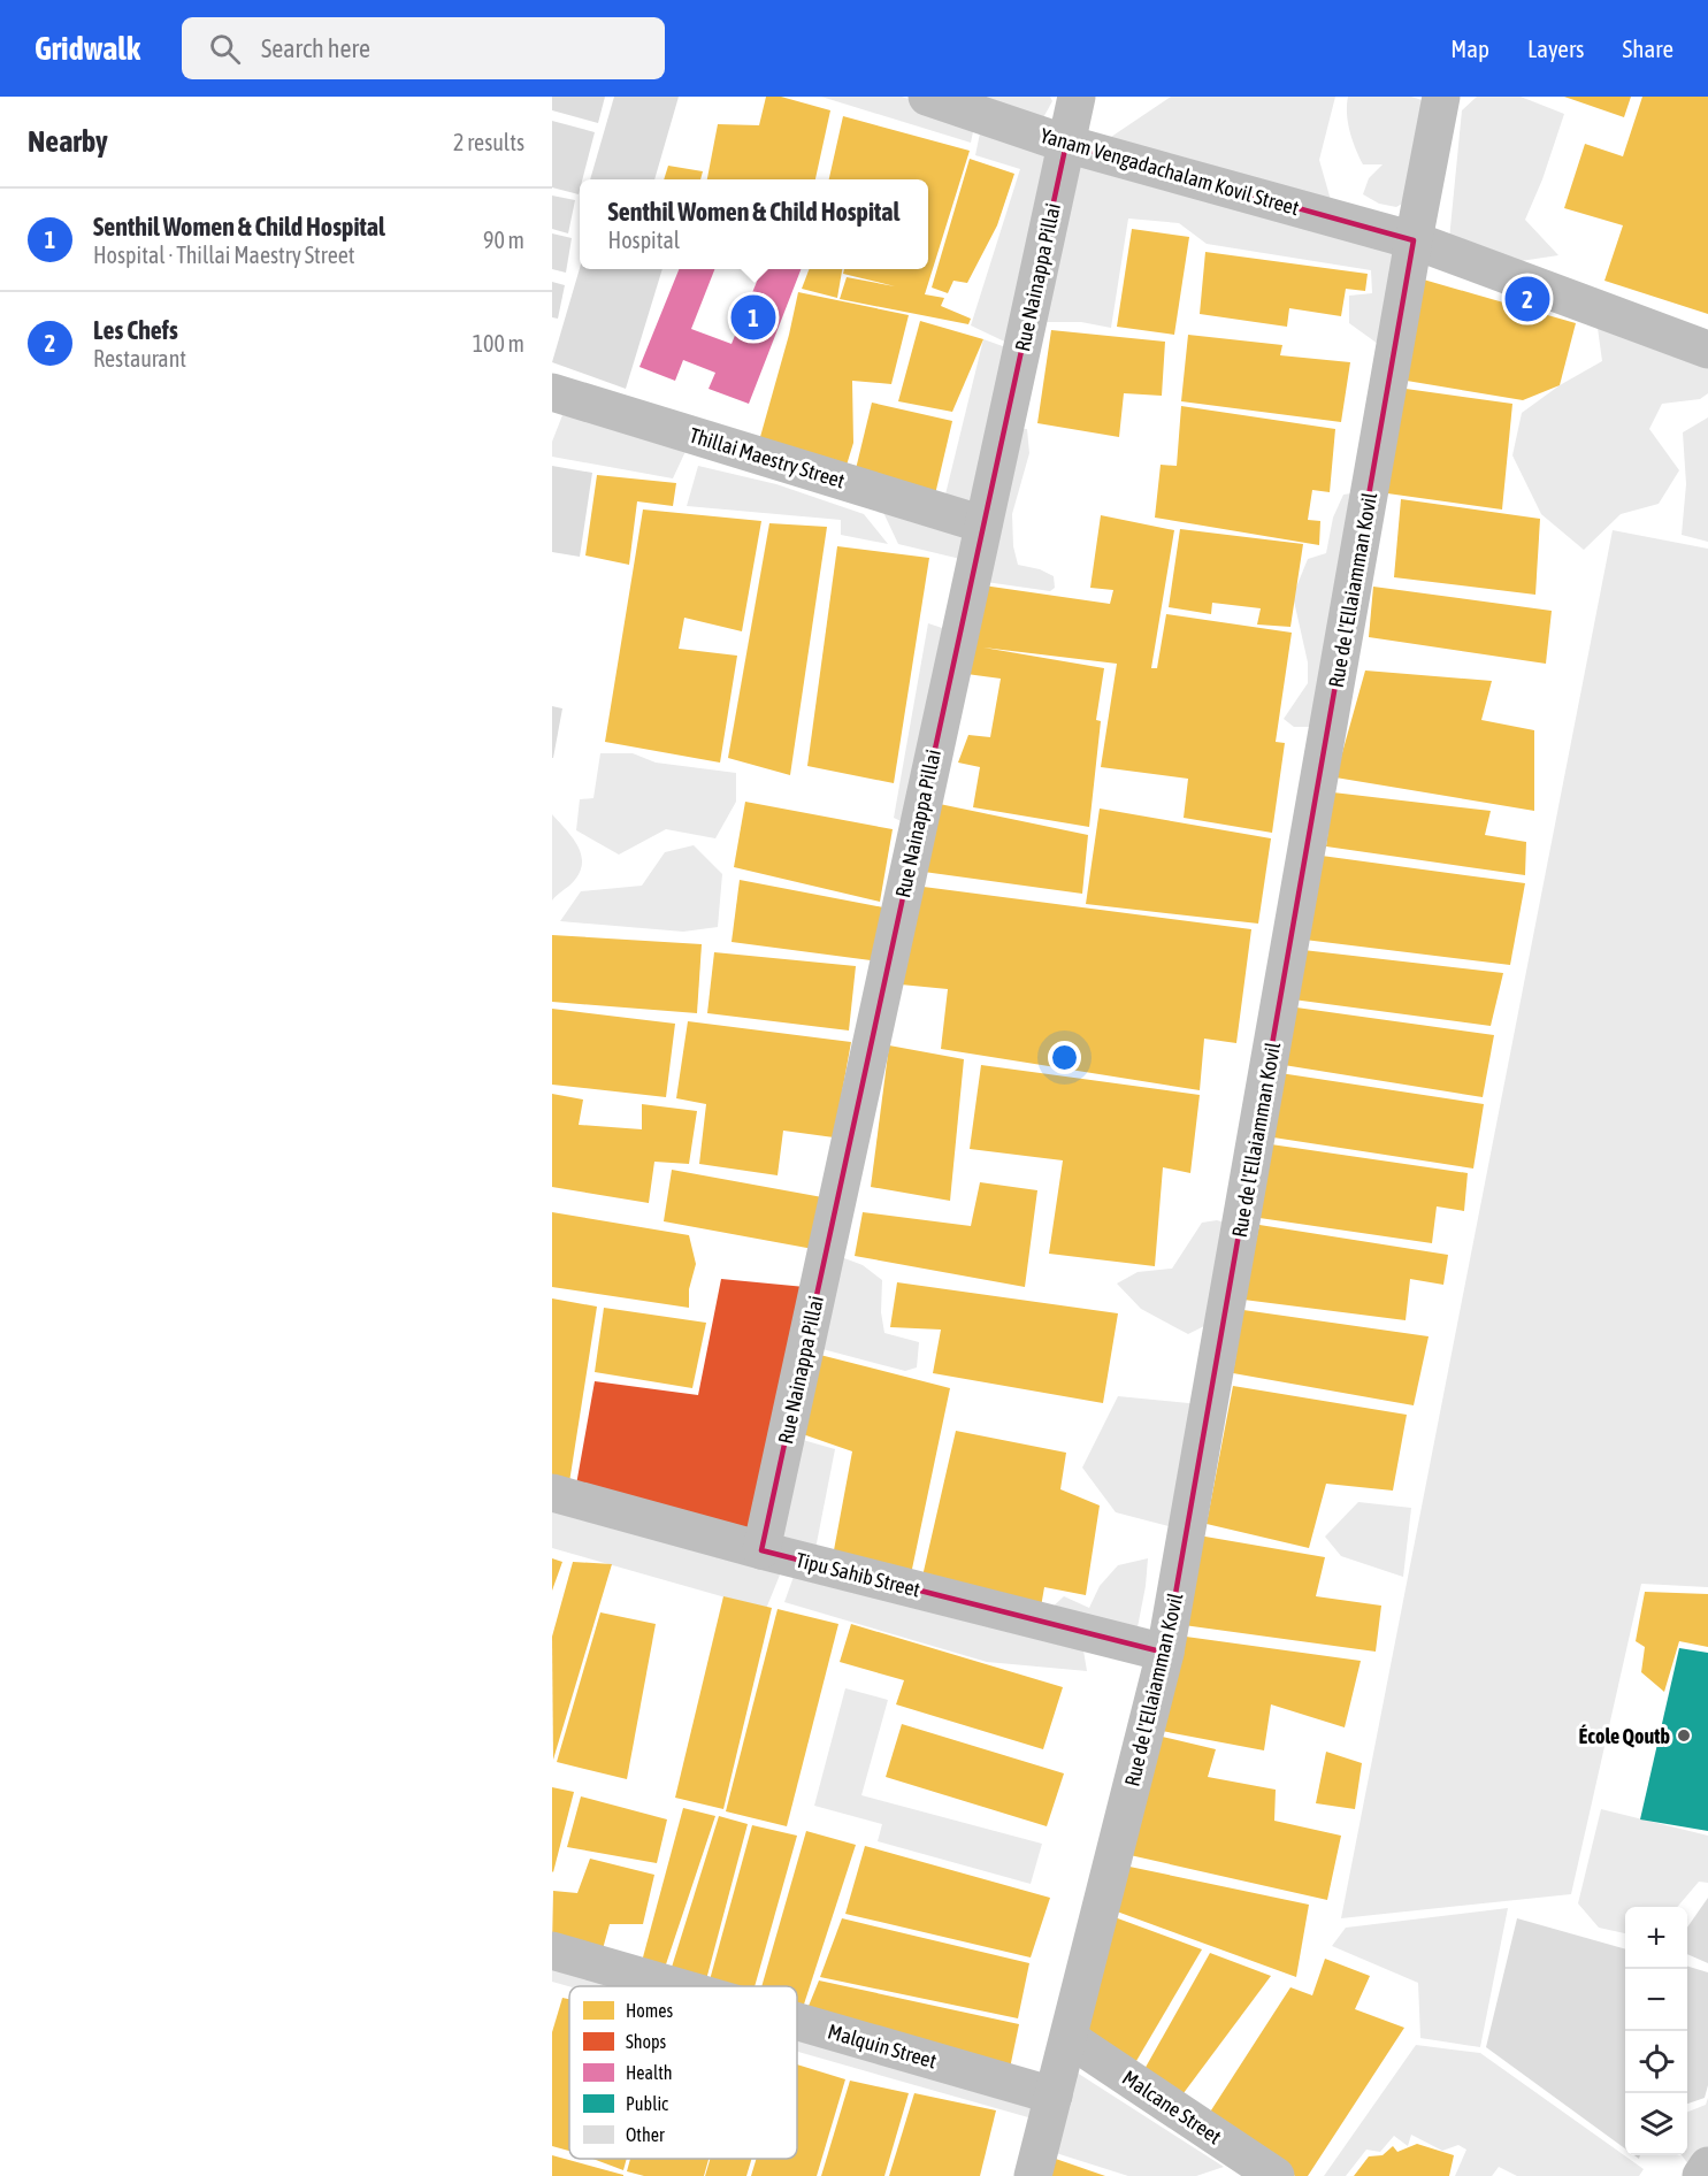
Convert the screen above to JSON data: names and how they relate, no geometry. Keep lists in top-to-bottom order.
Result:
{
  "streets": {
    "street": [
      "Yanam Vengadachalam Kovil Street",
      "Rue Nainappa Pillai",
      "Thillai Maestry Street",
      "Rue de l'Ellaiamman Kovil",
      "Tipu Sahib Street",
      "Malquin Street",
      "Malcane Street"
    ]
  },
  "crossings": [
    ["Yanam Vengadachalam Kovil Street", "Rue Nainappa Pillai"],
    ["Yanam Vengadachalam Kovil Street", "Rue de l'Ellaiamman Kovil"],
    ["Rue Nainappa Pillai", "Thillai Maestry Street"],
    ["Rue Nainappa Pillai", "Tipu Sahib Street"],
    ["Rue de l'Ellaiamman Kovil", "Tipu Sahib Street"],
    ["Rue de l'Ellaiamman Kovil", "Malquin Street"],
    ["Rue de l'Ellaiamman Kovil", "Malcane Street"]
  ],
  "places": ["École Qoutb"],
  "legend": [
    "Homes",
    "Shops",
    "Health",
    "Public",
    "Other"
  ],
  "page": {
    "header": "Gridwalk",
    "search": "Search here",
    "nav": ["Map", "Layers", "Share"],
    "heading": ["Nearby", "2 results"],
    "popup": ["Senthil Women & Child Hospital", "Hospital"],
    "list": [
      {
        "mark": "1",
        "name": "Senthil Women & Child Hospital",
        "note": "Hospital · Thillai Maestry Street",
        "value": "90 m"
      },
      {
        "mark": "2",
        "name": "Les Chefs",
        "note": "Restaurant",
        "value": "100 m"
      }
    ],
    "pins": ["2", "1"],
    "map_buttons": ["+", "−"]
  }
}
